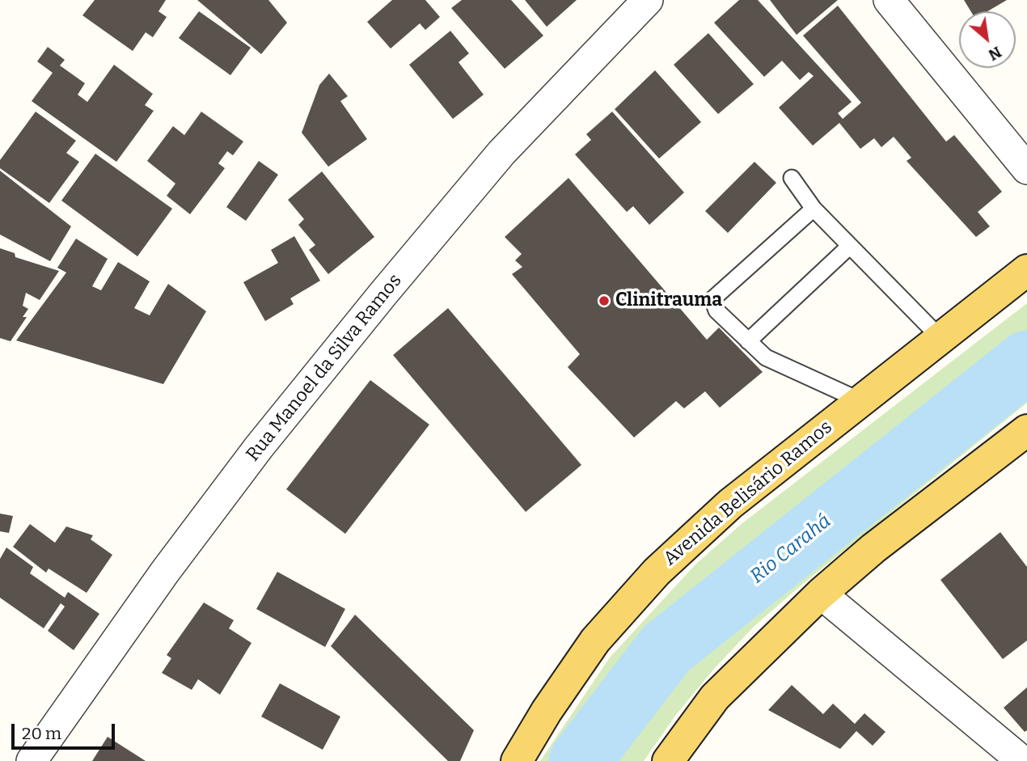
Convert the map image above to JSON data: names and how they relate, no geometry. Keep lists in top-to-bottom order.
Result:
{
  "streets": {
    "main road": ["Avenida Belisário Ramos"],
    "street": ["Rua Manoel da Silva Ramos"]
  },
  "water": ["Rio Carahá"],
  "places": ["Clinitrauma"],
  "scale_bar": "20 m",
  "north": "bottom right"
}
